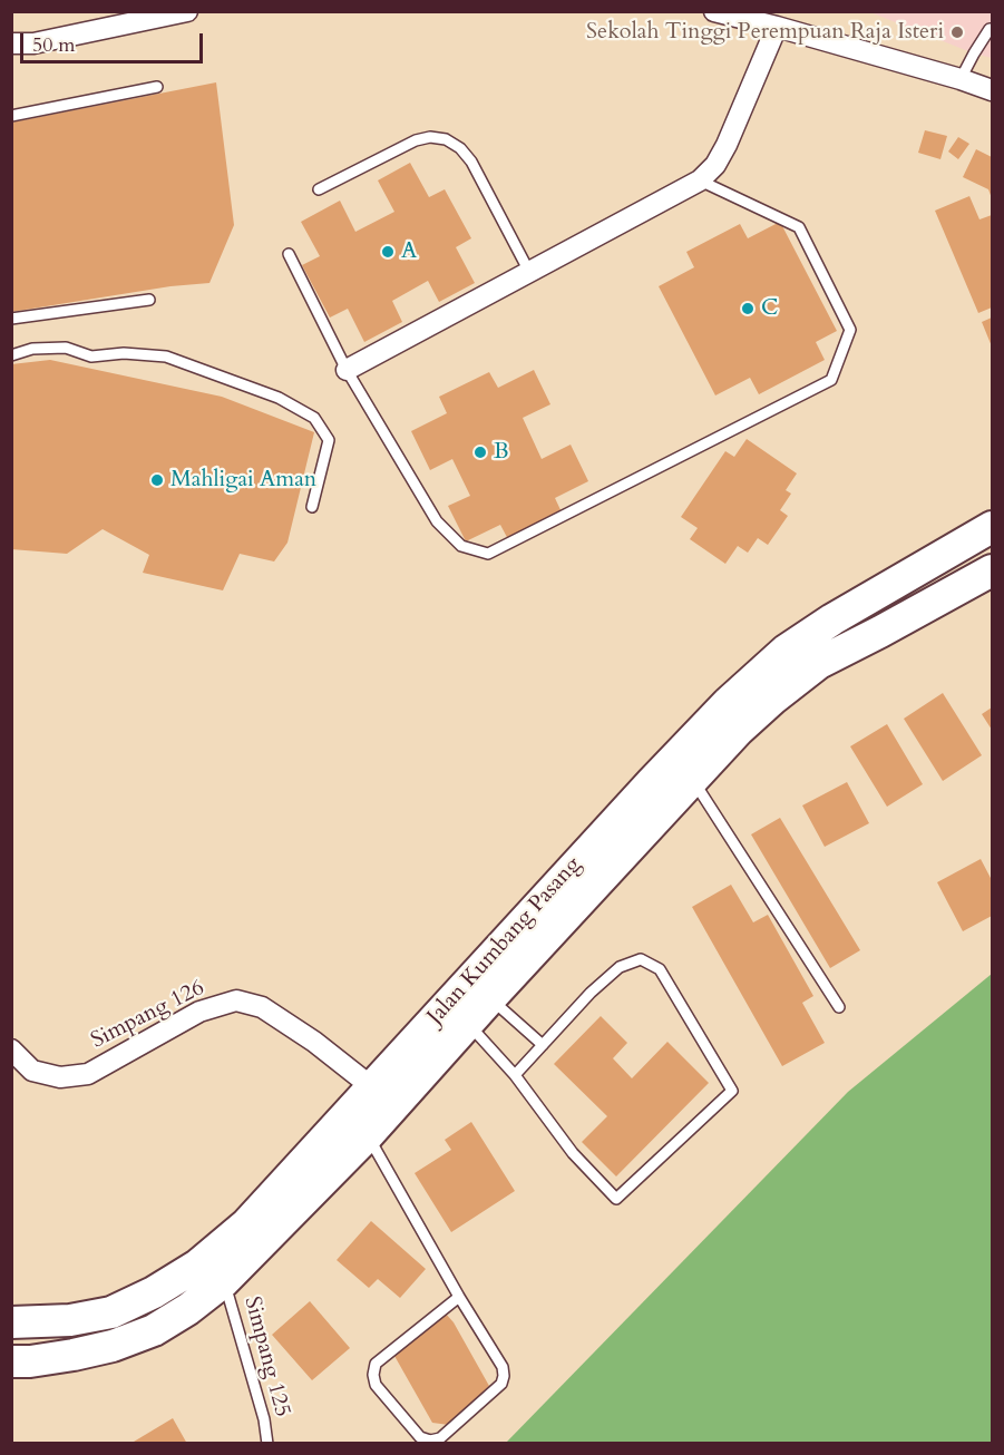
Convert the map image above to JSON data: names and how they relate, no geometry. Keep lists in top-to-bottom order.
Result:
{
  "streets": {
    "main road": ["Jalan Kumbang Pasang"],
    "street": ["Simpang 126"],
    "lane": ["Simpang 125"]
  },
  "crossings": [
    ["Jalan Kumbang Pasang", "Simpang 126"],
    ["Jalan Kumbang Pasang", "Simpang 125"]
  ],
  "places": [
    "Sekolah Tinggi Perempuan Raja Isteri",
    "A",
    "C",
    "B",
    "Mahligai Aman"
  ],
  "scale_bar": "50 m"
}
